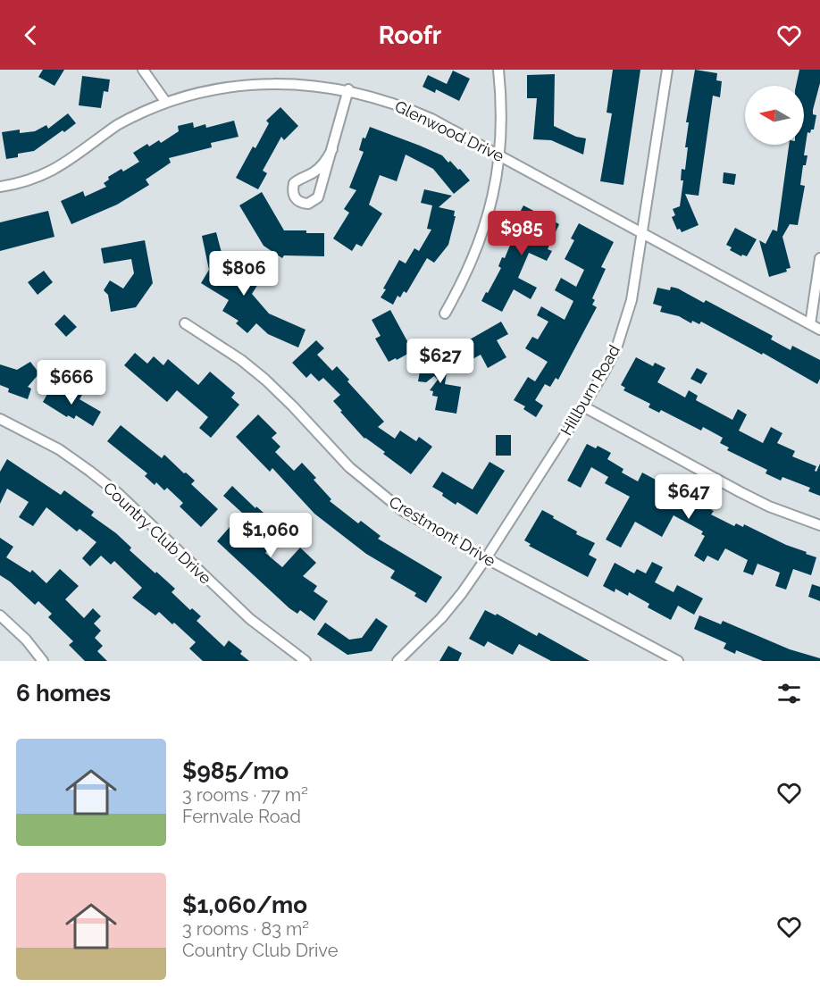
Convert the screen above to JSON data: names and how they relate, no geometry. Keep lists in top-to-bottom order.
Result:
{
  "streets": {
    "street": [
      "Glenwood Drive",
      "Hillburn Road",
      "Crestmont Drive",
      "Country Club Drive"
    ]
  },
  "crossings": [
    ["Glenwood Drive", "Hillburn Road"],
    ["Hillburn Road", "Crestmont Drive"]
  ],
  "north": "left",
  "page": {
    "header": "Roofr",
    "price": [
      "$985",
      "$806",
      "$627",
      "$666",
      "$647",
      "$1,060"
    ],
    "heading": "6 homes",
    "list": [
      {
        "name": "$985/mo",
        "note": "3 rooms · 77 m² · Fernvale Road"
      },
      {
        "name": "$1,060/mo",
        "note": "3 rooms · 83 m² · Country Club Drive"
      }
    ]
  }
}
